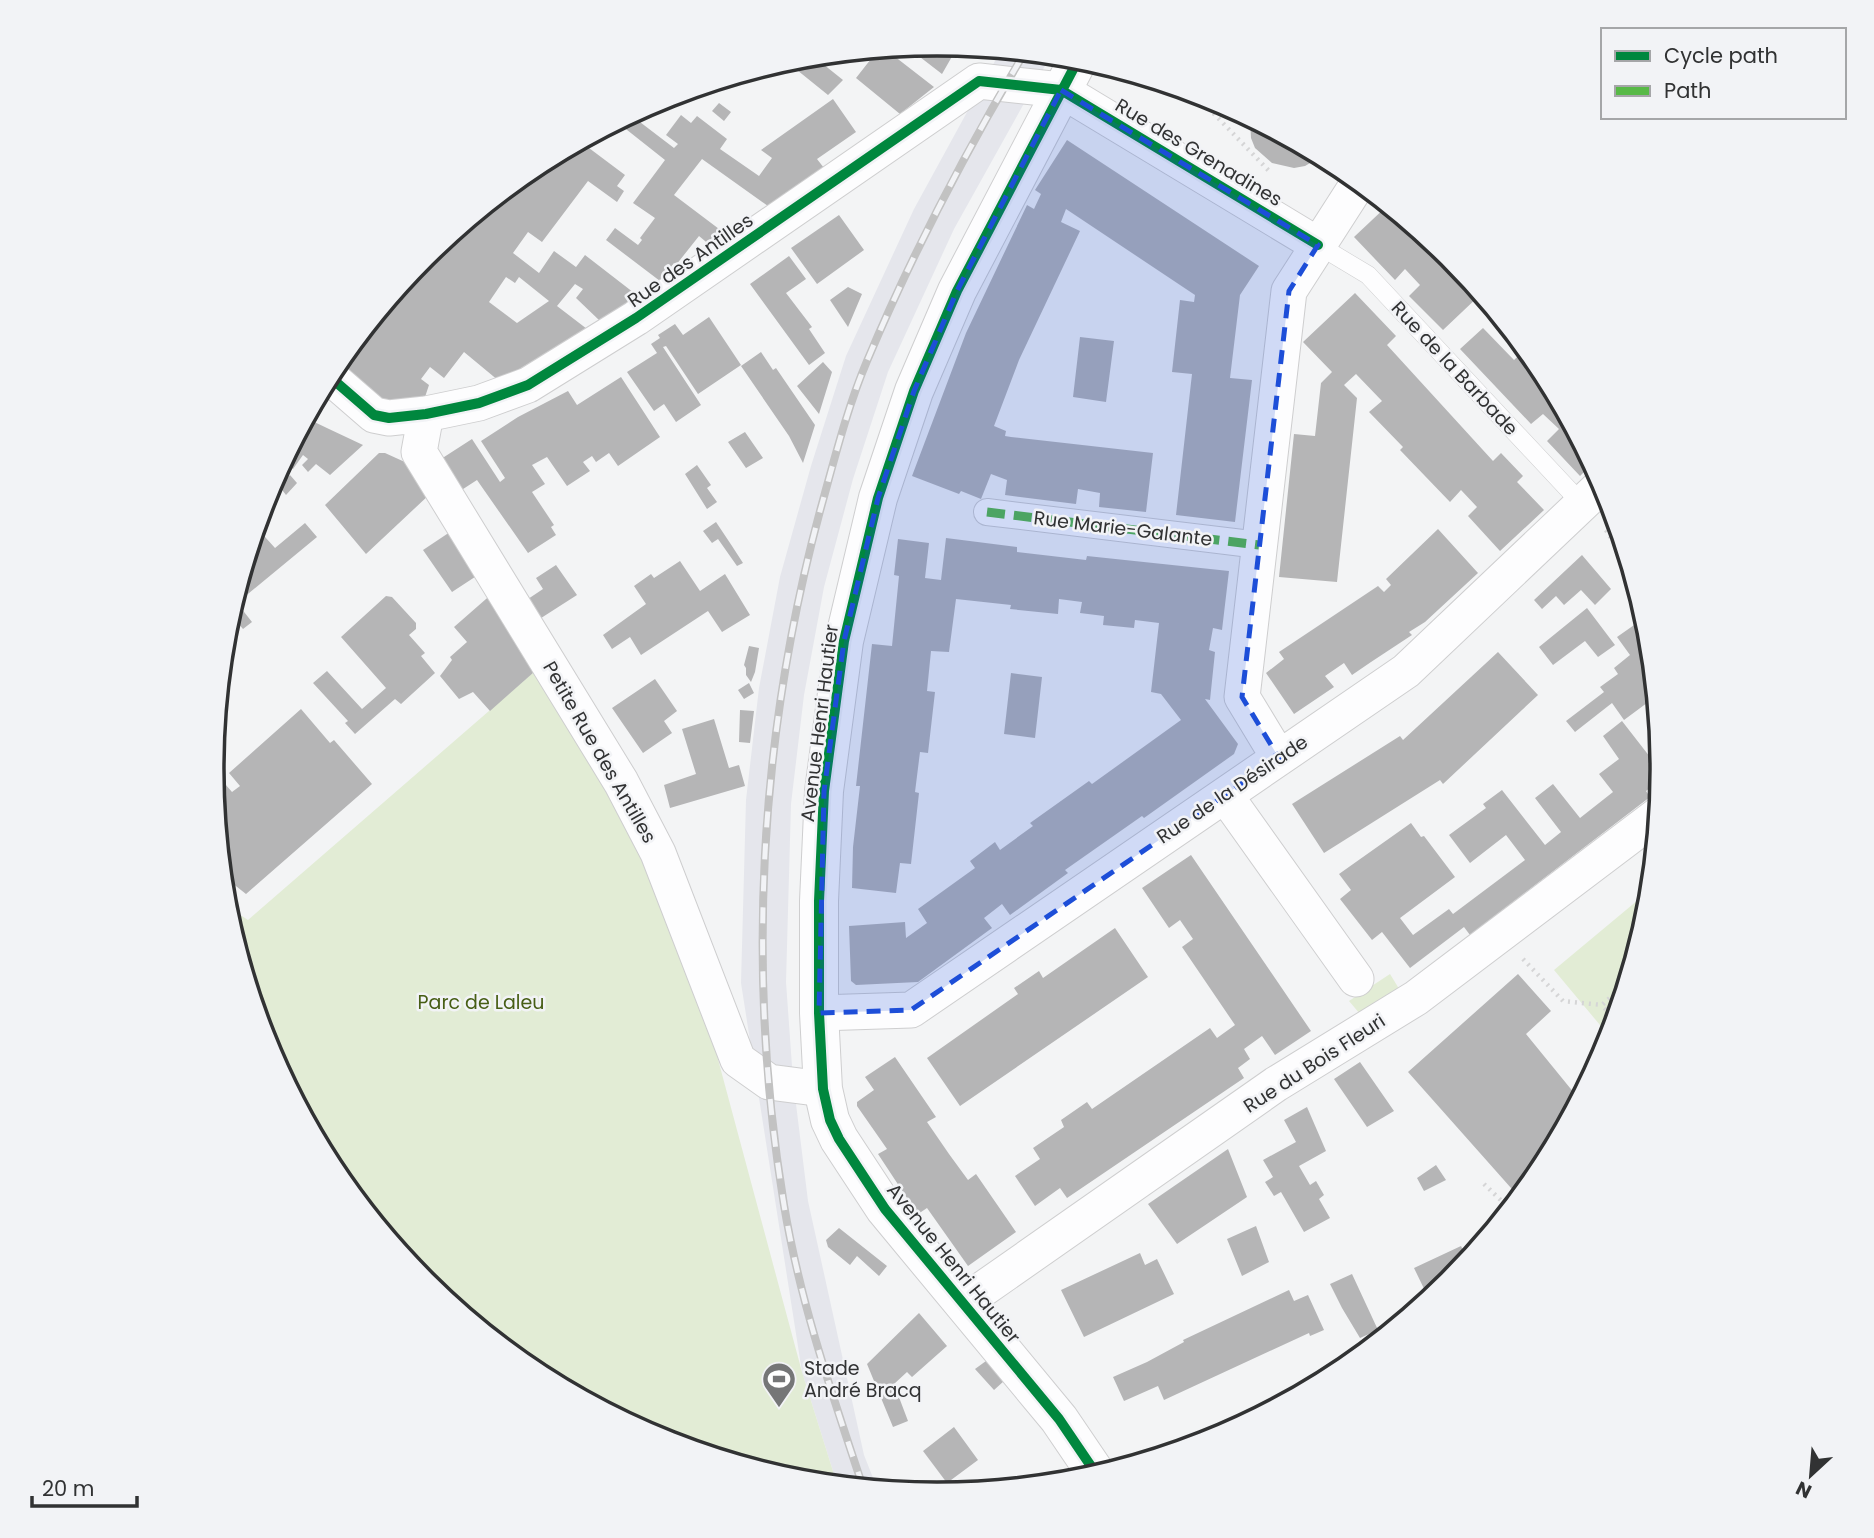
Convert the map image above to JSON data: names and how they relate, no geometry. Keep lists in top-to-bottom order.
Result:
{
  "streets": {
    "street": [
      "Rue des Grenadines",
      "Rue des Antilles",
      "Rue Marie-Galante",
      "Avenue Henri Hautier",
      "Petite Rue des Antilles",
      "Rue de la Désirade",
      "Rue du Bois Fleuri"
    ],
    "lane": ["Rue de la Barbade"]
  },
  "crossings": [
    ["Rue des Grenadines", "Rue des Antilles"],
    ["Rue des Grenadines", "Rue de la Barbade"],
    ["Rue des Grenadines", "Avenue Henri Hautier"],
    ["Rue des Antilles", "Avenue Henri Hautier"],
    ["Rue des Antilles", "Petite Rue des Antilles"],
    ["Rue de la Barbade", "Rue de la Désirade"],
    ["Avenue Henri Hautier", "Petite Rue des Antilles"],
    ["Avenue Henri Hautier", "Rue de la Désirade"],
    ["Avenue Henri Hautier", "Rue du Bois Fleuri"]
  ],
  "parks": ["Parc de Laleu"],
  "places": {
    "sports": ["Stade André Bracq"]
  },
  "legend": ["Cycle path", "Path"],
  "scale_bar": "20 m",
  "north": "bottom left"
}
